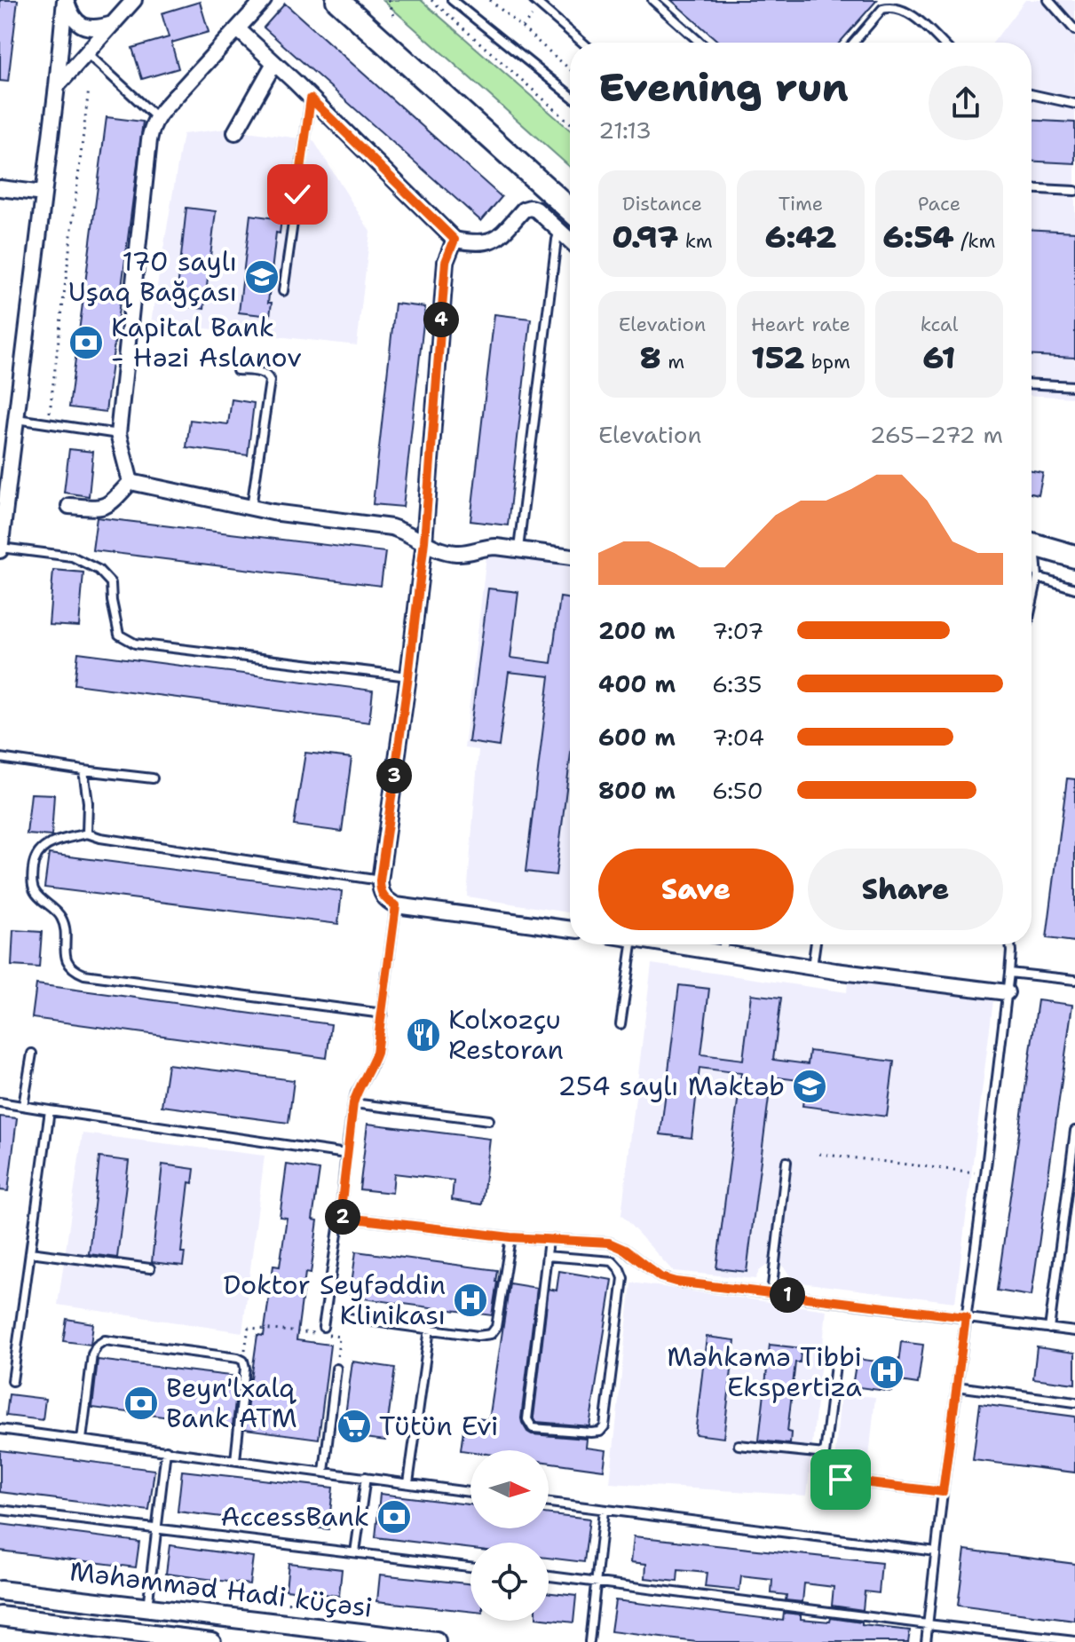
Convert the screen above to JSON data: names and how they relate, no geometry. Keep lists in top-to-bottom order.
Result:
{
  "streets": {
    "street": ["Məhəmməd Hadi küçəsi"]
  },
  "places": {
    "school or university": ["170 saylı Uşaq Bağçası", "254 saylı Məktəb"],
    "bank": ["Kapital Bank - Həzi Aslanov", "Beyn'lxalq Bank ATM", "AccessBank"],
    "restaurant": ["Kolxozçu Restoran"],
    "hospital": ["Doktor Seyfәddin Klinikası", "Məhkəmə Tibbi Ekspertiza"],
    "supermarket": ["Tütün Evi"]
  },
  "north": "right",
  "page": {
    "heading": ["Evening run", "21:13"],
    "stats": [
      ["Distance", "0.97 km"],
      ["Time", "6:42"],
      ["Pace", "6:54 /km"],
      ["Elevation", "8 m"],
      ["Heart rate", "152 bpm"],
      ["kcal", "61"]
    ],
    "pins": [
      "4",
      "3",
      "2",
      "1"
    ],
    "chart": ["Elevation", "265–272 m"],
    "list": [
      {
        "name": "200 m",
        "note": "7:07"
      },
      {
        "name": "400 m",
        "note": "6:35"
      },
      {
        "name": "600 m",
        "note": "7:04"
      },
      {
        "name": "800 m",
        "note": "6:50"
      }
    ],
    "buttons": ["Save", "Share"]
  }
}
